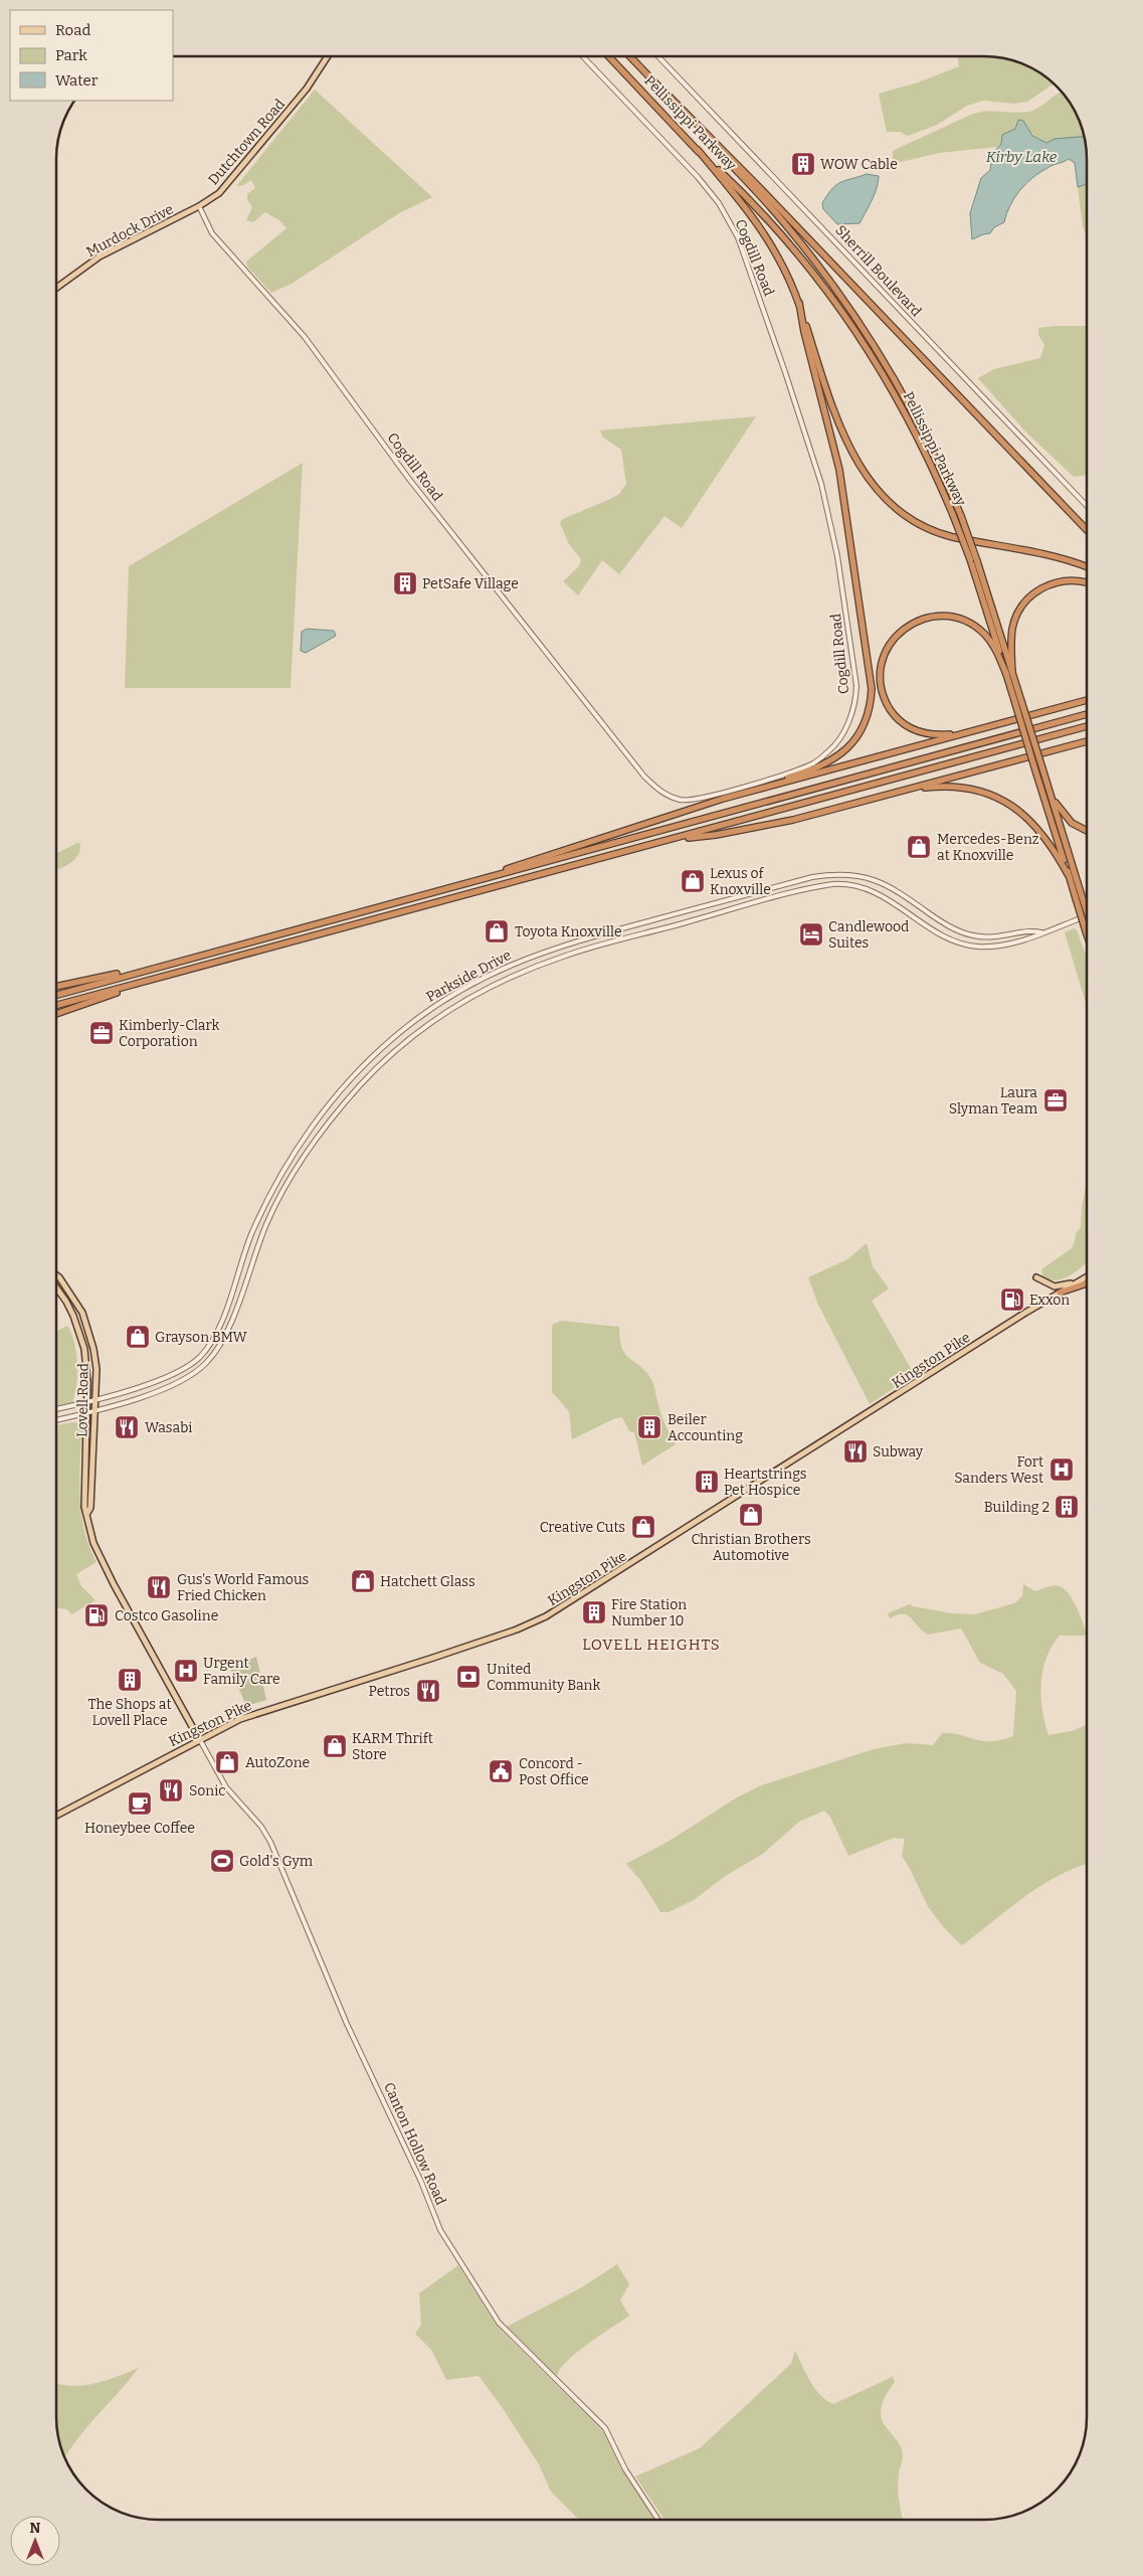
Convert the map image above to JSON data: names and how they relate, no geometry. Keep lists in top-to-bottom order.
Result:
{
  "streets": {
    "highway": ["Pellissippi Parkway"],
    "main road": [
      "Dutchtown Road",
      "Murdock Drive",
      "Kingston Pike",
      "Lovell Road"
    ],
    "street": [
      "Cogdill Road",
      "Sherrill Boulevard",
      "Parkside Drive",
      "Canton Hollow Road"
    ]
  },
  "crossings": [
    ["Dutchtown Road", "Murdock Drive"],
    ["Dutchtown Road", "Cogdill Road"],
    ["Murdock Drive", "Cogdill Road"],
    ["Parkside Drive", "Lovell Road"],
    ["Kingston Pike", "Lovell Road"],
    ["Kingston Pike", "Canton Hollow Road"],
    ["Lovell Road", "Canton Hollow Road"]
  ],
  "districts": ["LOVELL HEIGHTS"],
  "water": ["Kirby Lake"],
  "places": {
    "building": [
      "WOW Cable",
      "PetSafe Village",
      "Beiler Accounting",
      "Heartstrings Pet Hospice",
      "Building 2",
      "Fire Station Number 10",
      "The Shops at Lovell Place"
    ],
    "shop": [
      "Mercedes-Benz at Knoxville",
      "Lexus of Knoxville",
      "Toyota Knoxville",
      "Grayson BMW",
      "Christian Brothers Automotive",
      "Creative Cuts",
      "Hatchett Glass",
      "KARM Thrift Store",
      "AutoZone"
    ],
    "hotel": ["Candlewood Suites"],
    "office": ["Kimberly-Clark Corporation", "Laura Slyman Team"],
    "fuel station": ["Exxon", "Costco Gasoline"],
    "restaurant": [
      "Wasabi",
      "Subway",
      "Gus's World Famous Fried Chicken",
      "Petros",
      "Sonic"
    ],
    "hospital": ["Fort Sanders West", "Urgent Family Care"],
    "bank": ["United Community Bank"],
    "public building": ["Concord - Post Office"],
    "cafe": ["Honeybee Coffee"],
    "sports": ["Gold's Gym"]
  },
  "legend": ["Road", "Park", "Water"],
  "north": "top"
}
